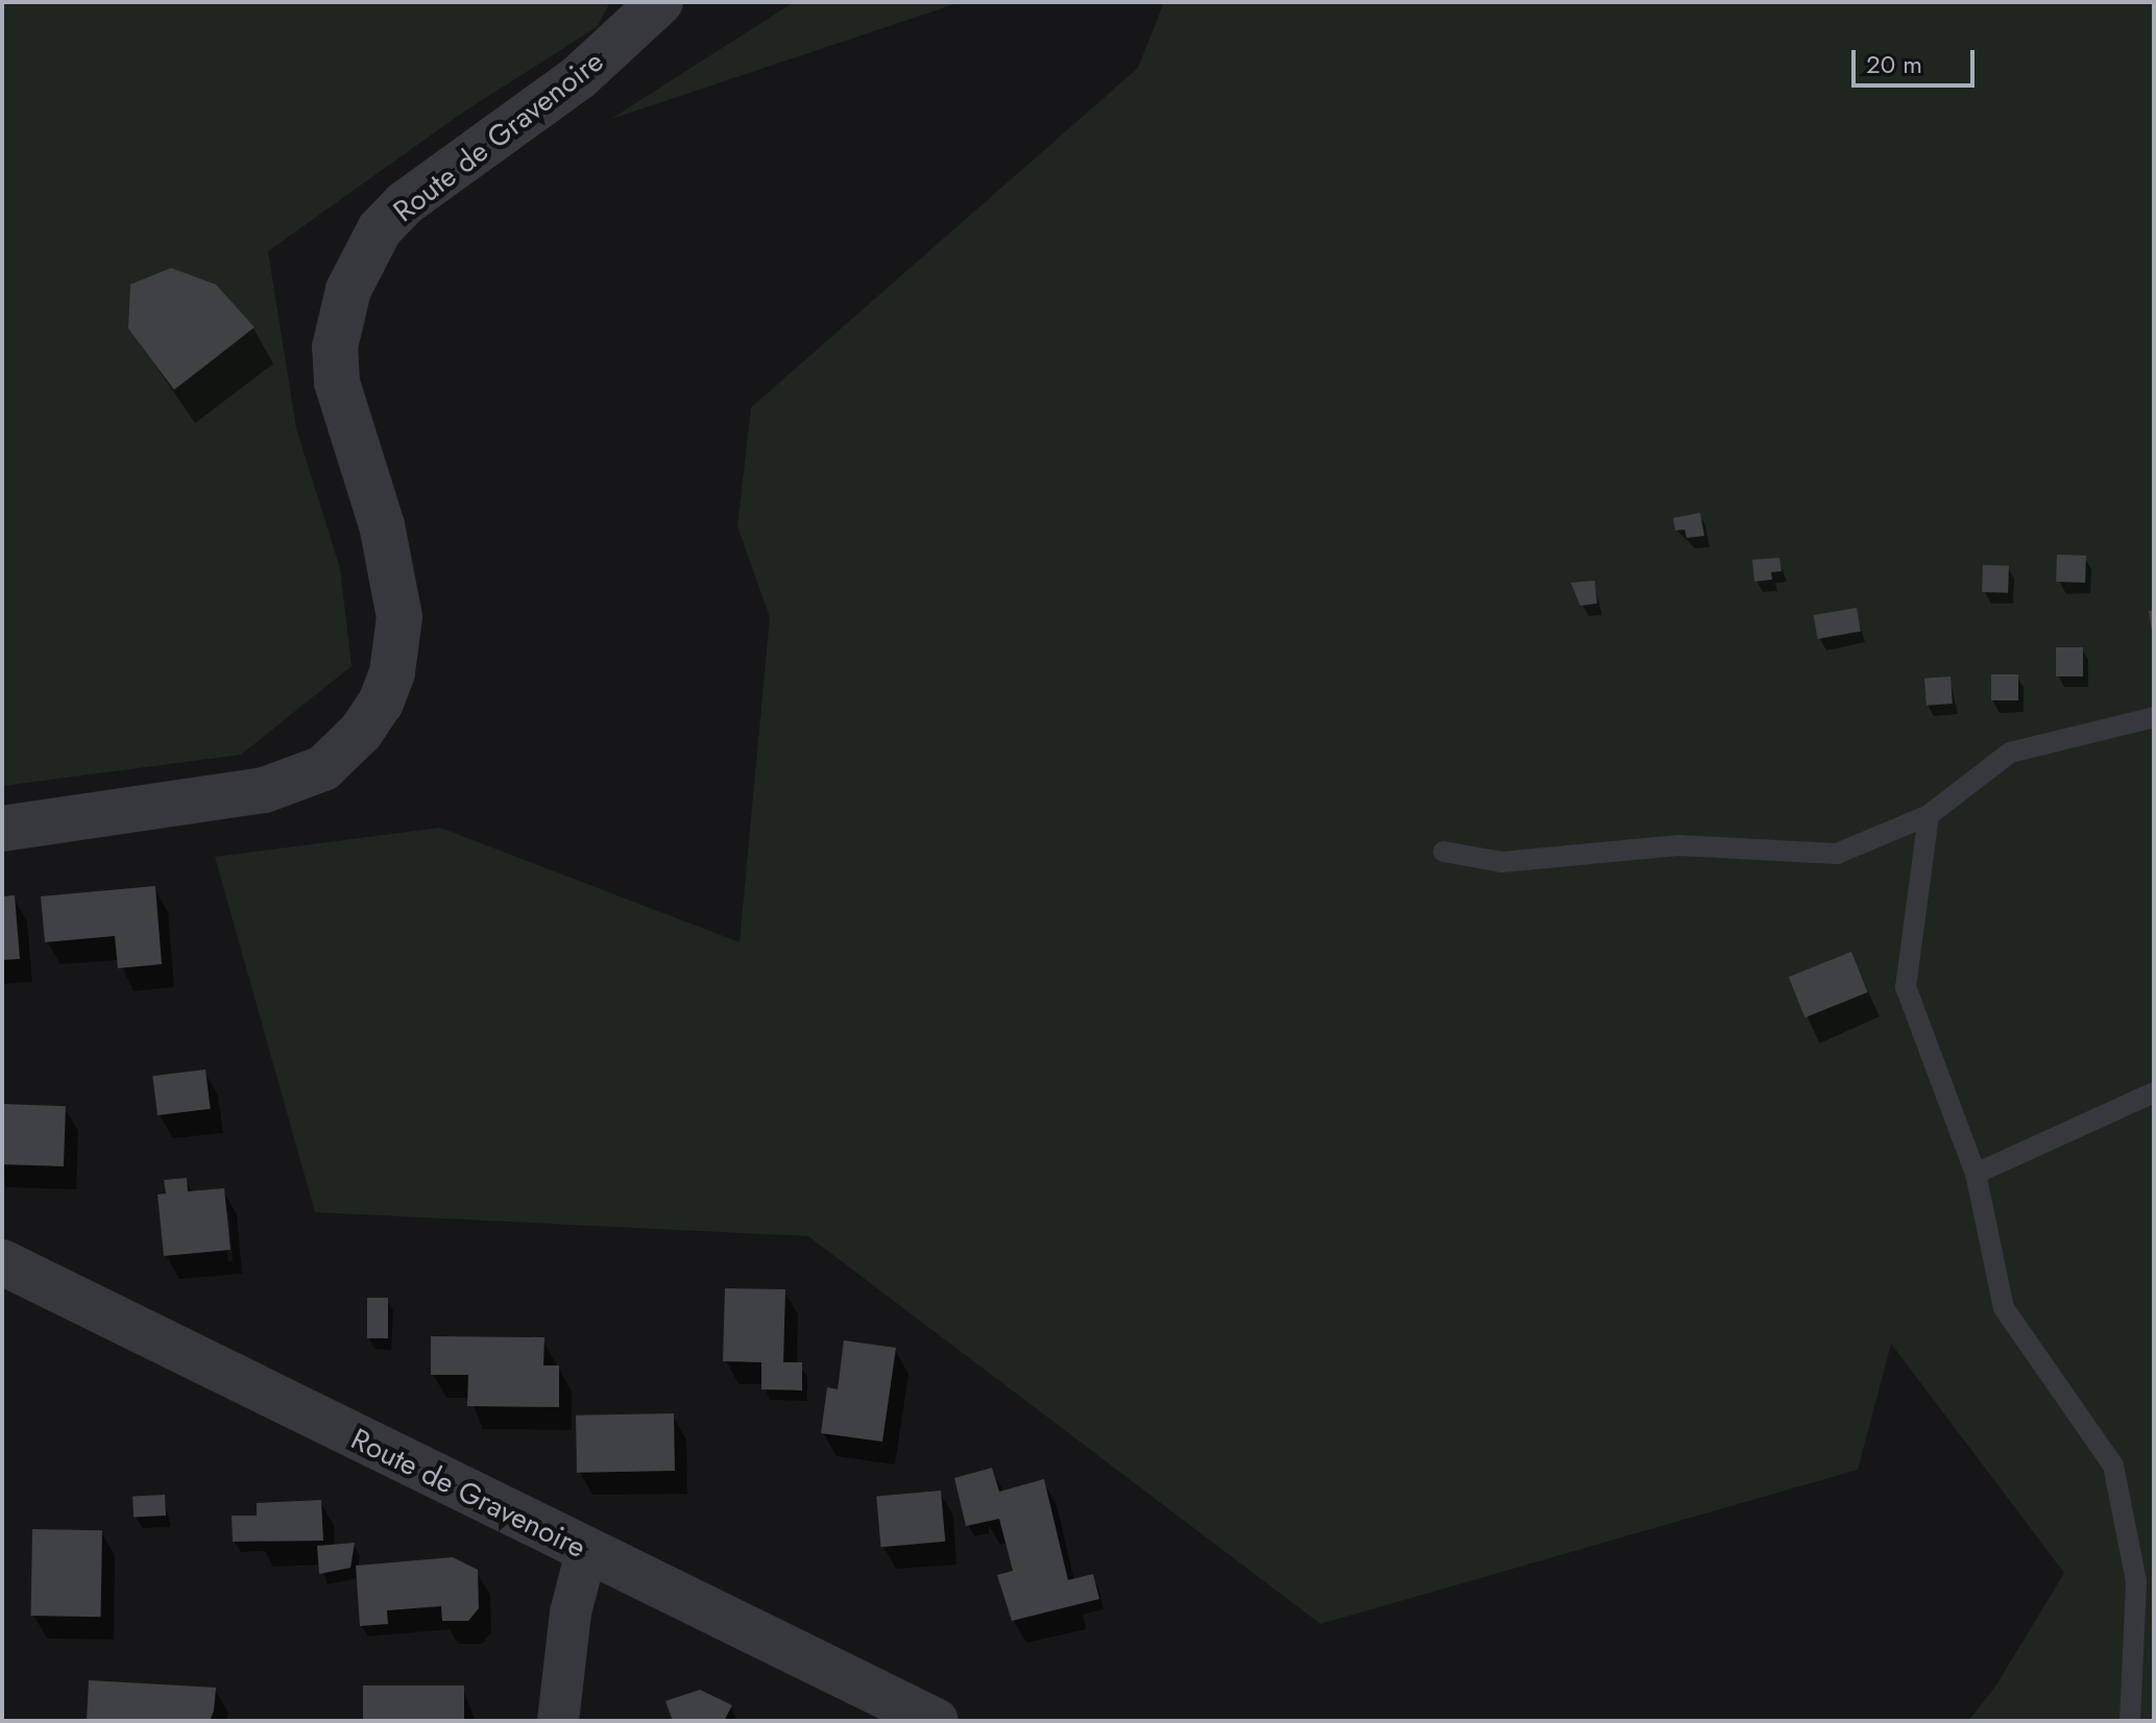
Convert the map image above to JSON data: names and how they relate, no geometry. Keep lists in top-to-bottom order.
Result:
{
  "streets": {
    "street": ["Route de Gravenoire"]
  },
  "scale_bar": "20 m"
}
